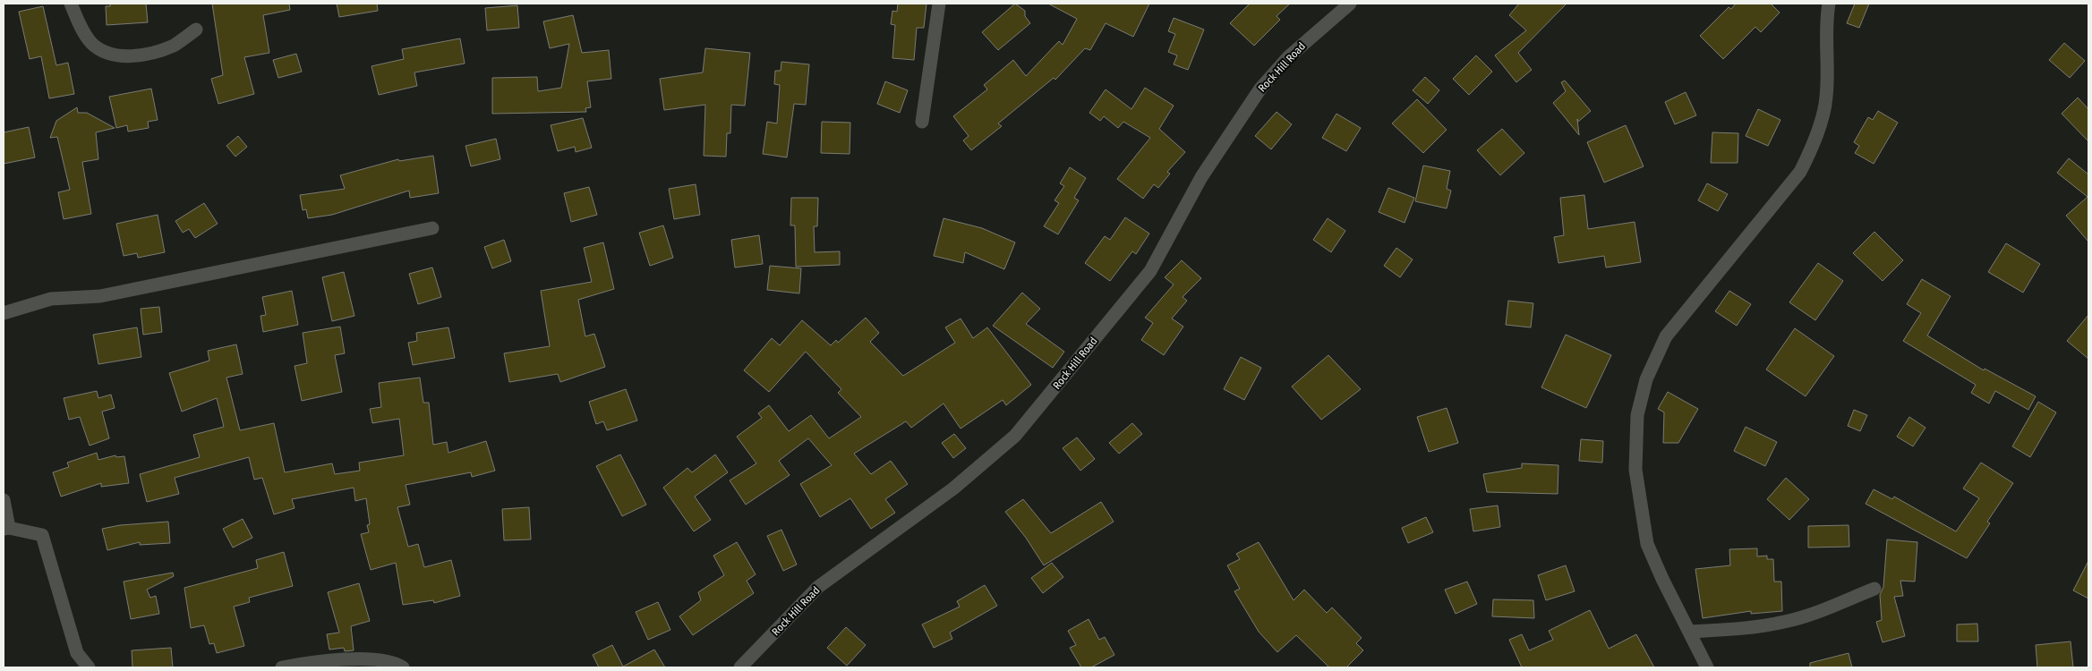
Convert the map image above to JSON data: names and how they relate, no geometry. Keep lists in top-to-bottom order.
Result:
{
  "streets": {
    "street": ["Rock Hill Road"]
  }
}
